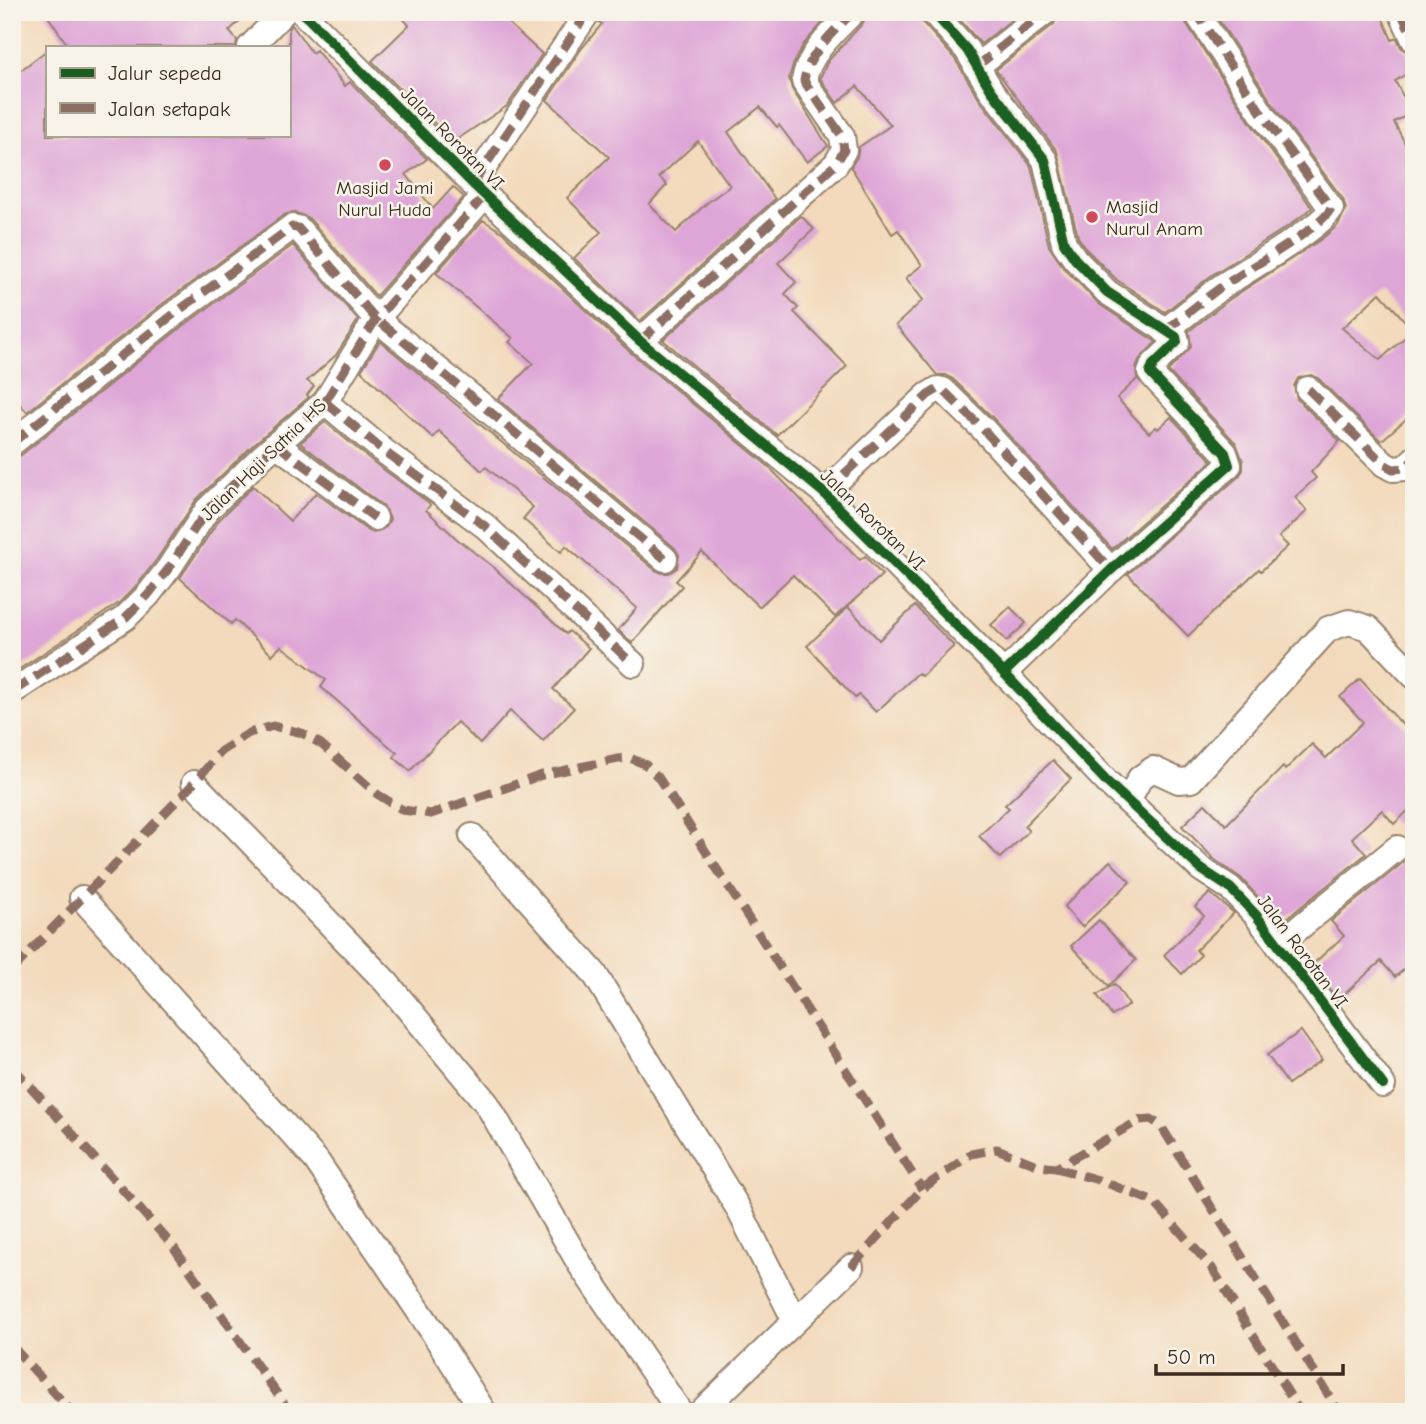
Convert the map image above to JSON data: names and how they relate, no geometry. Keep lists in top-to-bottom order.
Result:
{
  "streets": {
    "street": ["Jalan Rorotan VI", "Jalan Haji Satria HS"]
  },
  "crossings": [
    ["Jalan Rorotan VI", "Jalan Haji Satria HS"]
  ],
  "places": ["Masjid Jami Nurul Huda", "Masjid Nurul Anam"],
  "legend": ["Jalur sepeda", "Jalan setapak"],
  "scale_bar": "50 m"
}
